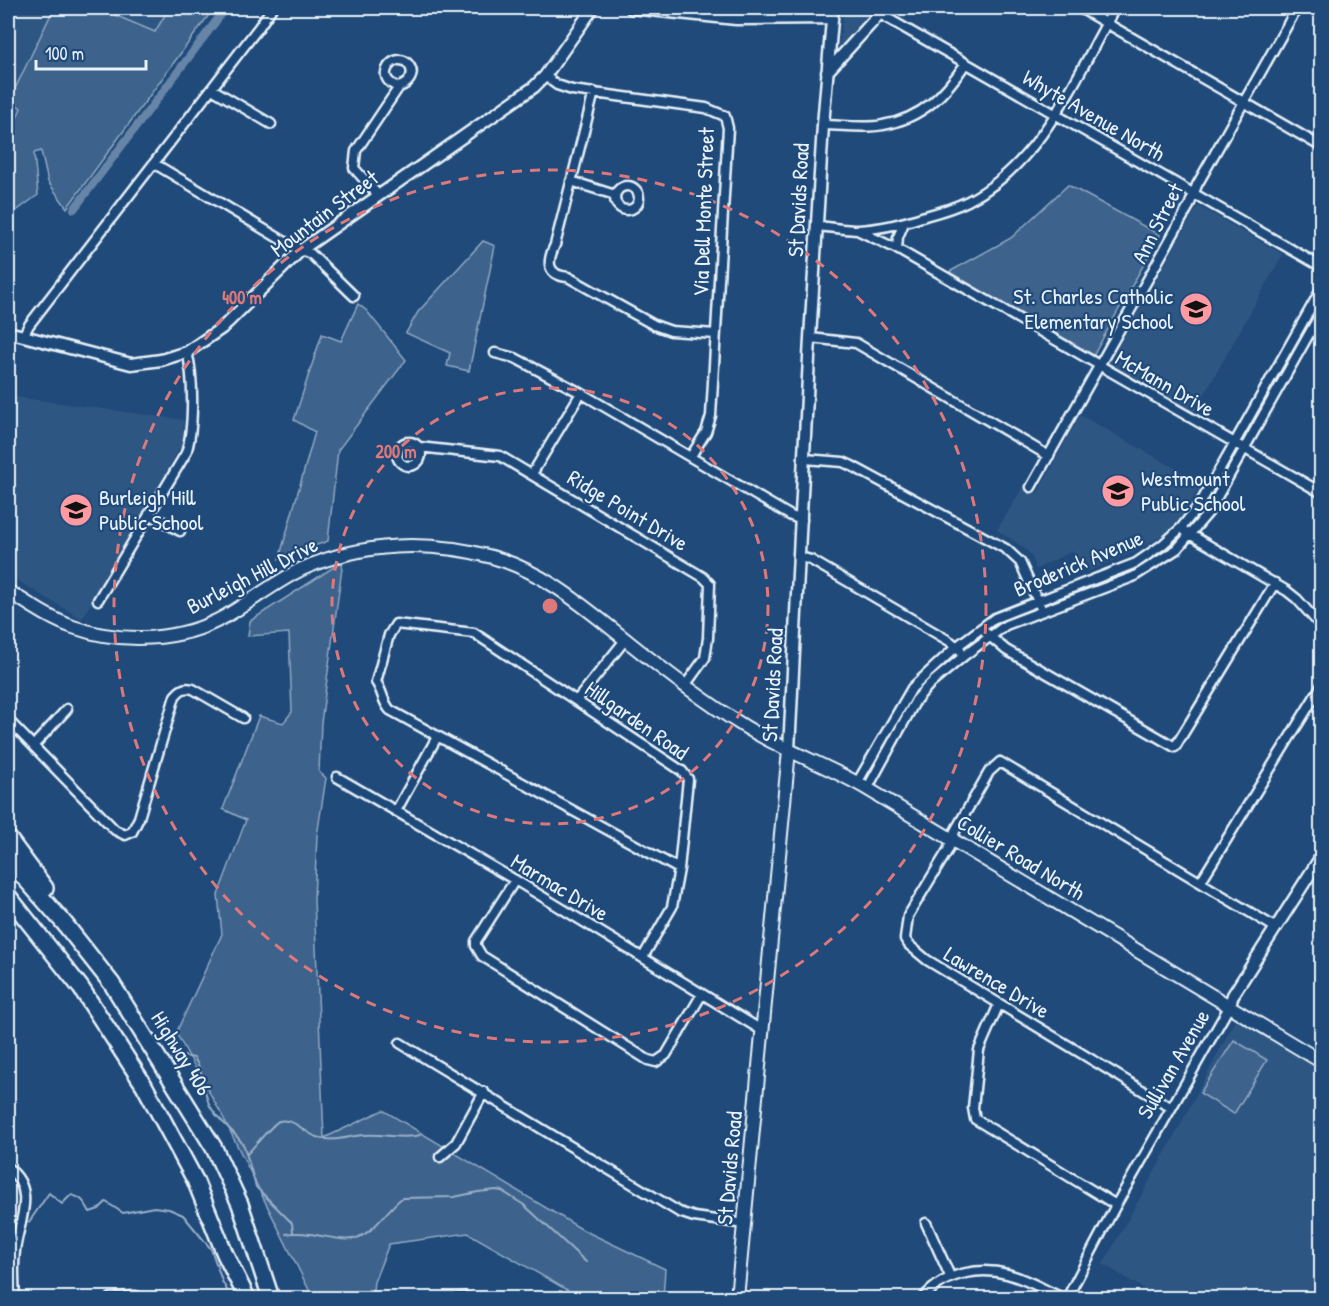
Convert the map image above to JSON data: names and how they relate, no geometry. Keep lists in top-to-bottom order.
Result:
{
  "streets": {
    "highway": ["Highway 406"],
    "main road": ["St Davids Road", "Burleigh Hill Drive", "Collier Road North"],
    "street": [
      "Whyte Avenue North",
      "Via Dell Monte Street",
      "Mountain Street",
      "Ann Street",
      "McMann Drive",
      "Ridge Point Drive",
      "Broderick Avenue",
      "Hillgarden Road",
      "Marmac Drive",
      "Lawrence Drive",
      "Sullivan Avenue"
    ]
  },
  "crossings": [
    ["Whyte Avenue North", "Ann Street"],
    ["St Davids Road", "Burleigh Hill Drive"],
    ["St Davids Road", "Collier Road North"],
    ["St Davids Road", "Marmac Drive"],
    ["Via Dell Monte Street", "Mountain Street"],
    ["Ann Street", "McMann Drive"],
    ["McMann Drive", "Broderick Avenue"],
    ["Ridge Point Drive", "Burleigh Hill Drive"],
    ["Broderick Avenue", "Collier Road North"],
    ["Burleigh Hill Drive", "Collier Road North"],
    ["Hillgarden Road", "Marmac Drive"],
    ["Collier Road North", "Lawrence Drive"],
    ["Collier Road North", "Sullivan Avenue"],
    ["Lawrence Drive", "Sullivan Avenue"]
  ],
  "places": {
    "school or university": ["St. Charles Catholic Elementary School", "Westmount Public School", "Burleigh Hill Public School"]
  },
  "scale_bar": "100 m",
  "rings": ["400 m", "200 m"]
}
